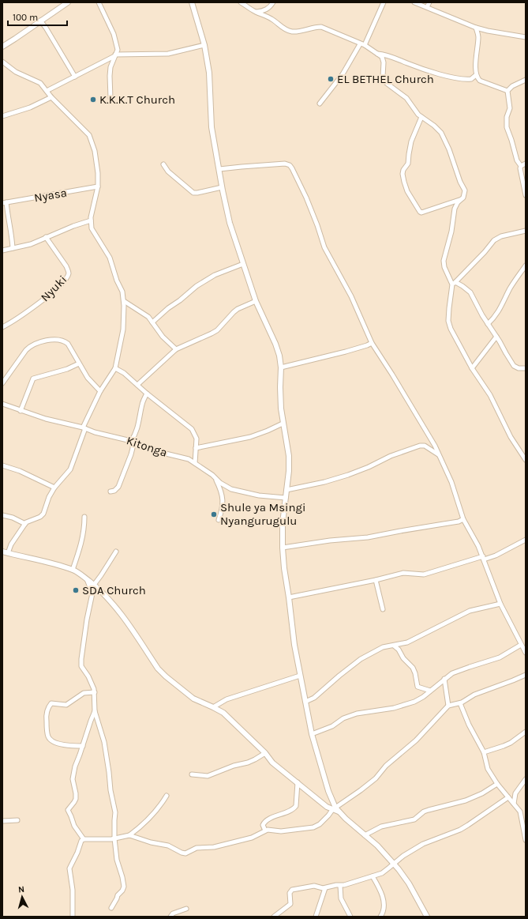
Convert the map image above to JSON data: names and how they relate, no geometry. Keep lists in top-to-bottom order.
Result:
{
  "streets": {
    "street": ["Nyasa", "Nyuki", "Kitonga"]
  },
  "places": [
    "EL BETHEL Church",
    "K.K.K.T Church",
    "Shule ya Msingi Nyangurugulu",
    "SDA Church"
  ],
  "scale_bar": "100 m",
  "north": "top"
}
